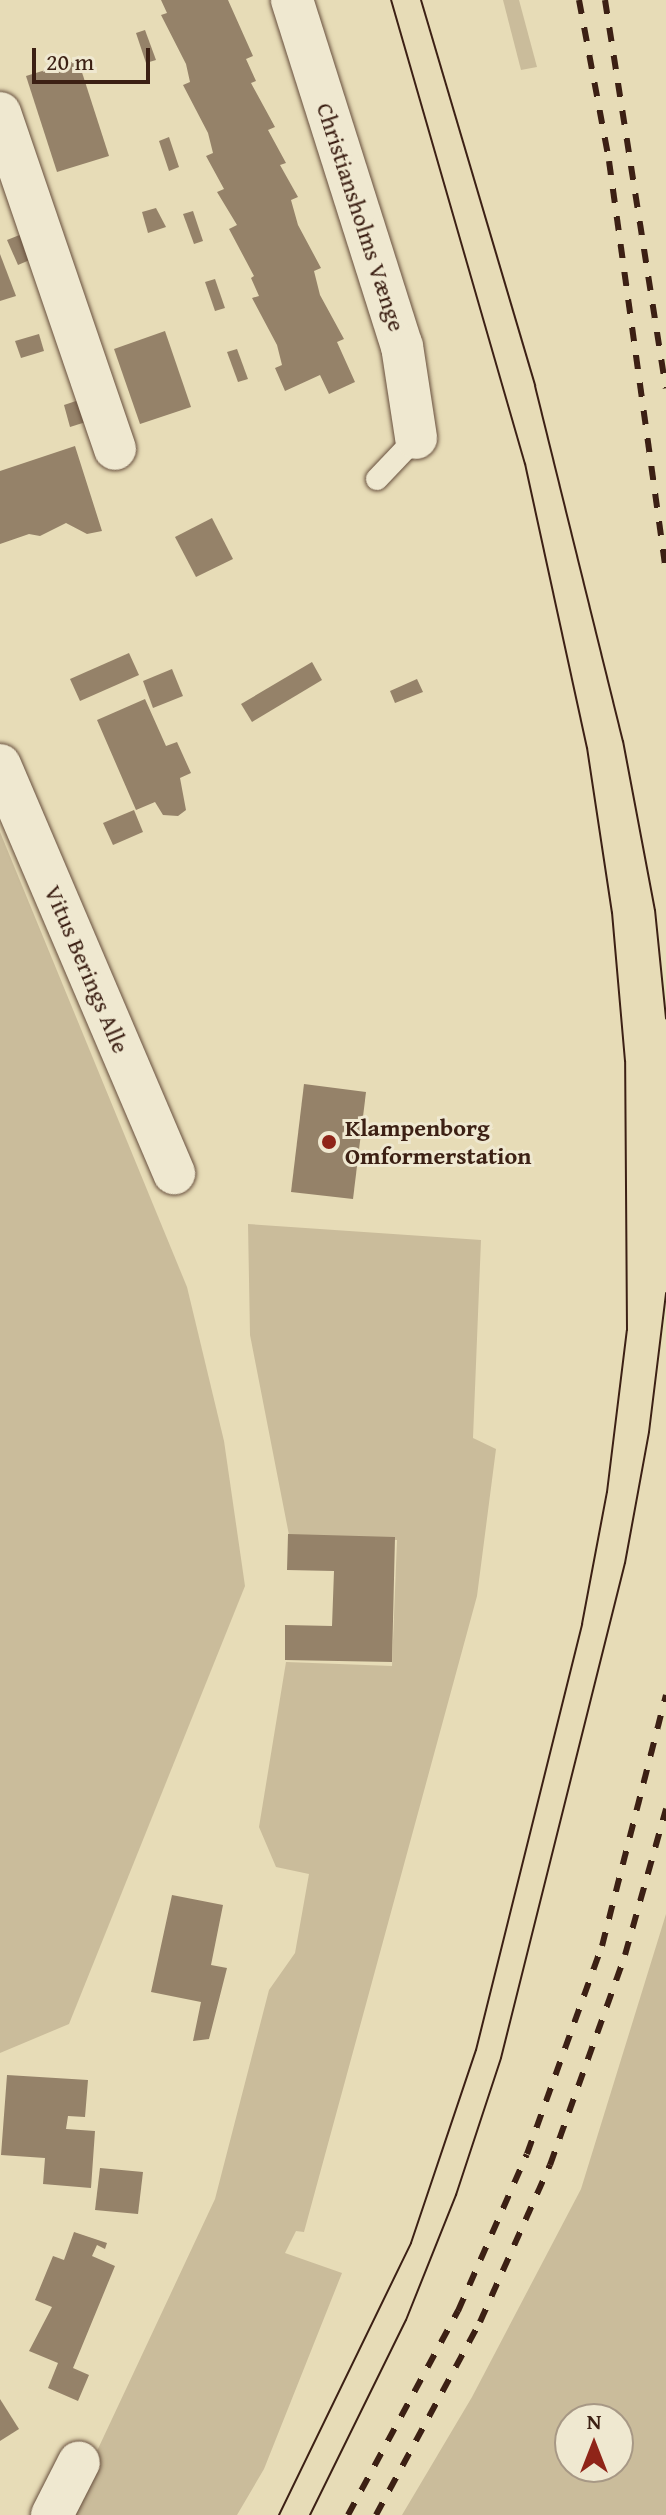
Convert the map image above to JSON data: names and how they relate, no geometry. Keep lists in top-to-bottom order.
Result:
{
  "streets": {
    "street": ["Christiansholms Vænge", "Vitus Berings Alle"]
  },
  "places": ["Klampenborg Omformerstation"],
  "scale_bar": "20 m",
  "north": "top"
}
